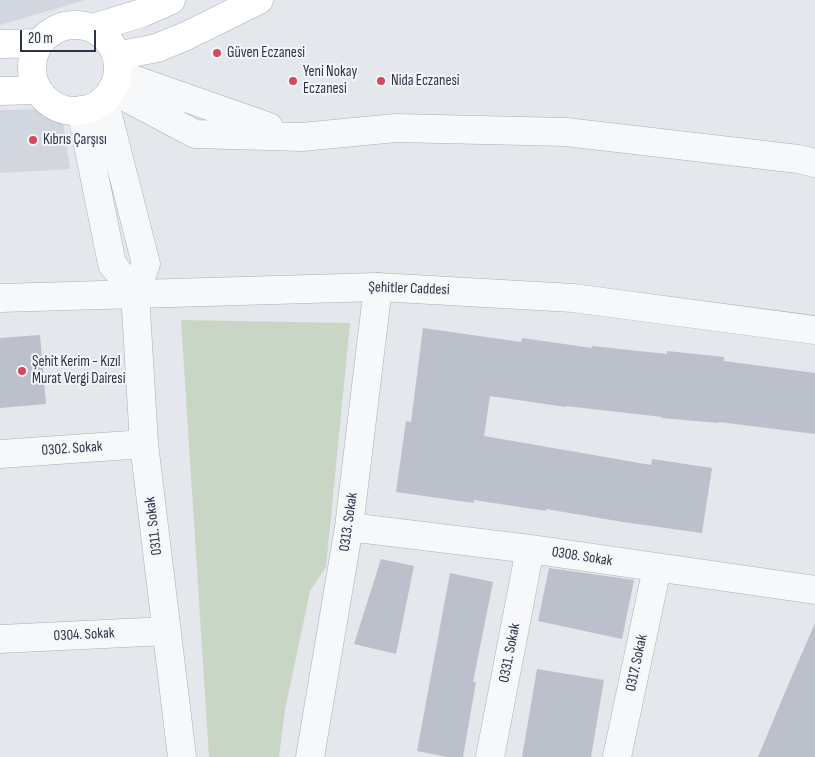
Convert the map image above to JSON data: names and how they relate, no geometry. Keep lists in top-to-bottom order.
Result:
{
  "streets": {
    "street": [
      "Şehitler Caddesi",
      "0302. Sokak",
      "0313. Sokak",
      "0311. Sokak",
      "0308. Sokak",
      "0304. Sokak",
      "0331. Sokak",
      "0317. Sokak"
    ]
  },
  "crossings": [
    ["Şehitler Caddesi", "0313. Sokak"],
    ["Şehitler Caddesi", "0311. Sokak"],
    ["0302. Sokak", "0311. Sokak"],
    ["0313. Sokak", "0308. Sokak"],
    ["0311. Sokak", "0304. Sokak"],
    ["0308. Sokak", "0331. Sokak"],
    ["0308. Sokak", "0317. Sokak"]
  ],
  "places": [
    "Güven Eczanesi",
    "Yeni Nokay Eczanesi",
    "Nida Eczanesi",
    "Kıbrıs Çarşısı",
    "Şehit Kerim - Kızıl Murat Vergi Dairesi"
  ],
  "scale_bar": "20 m"
}
